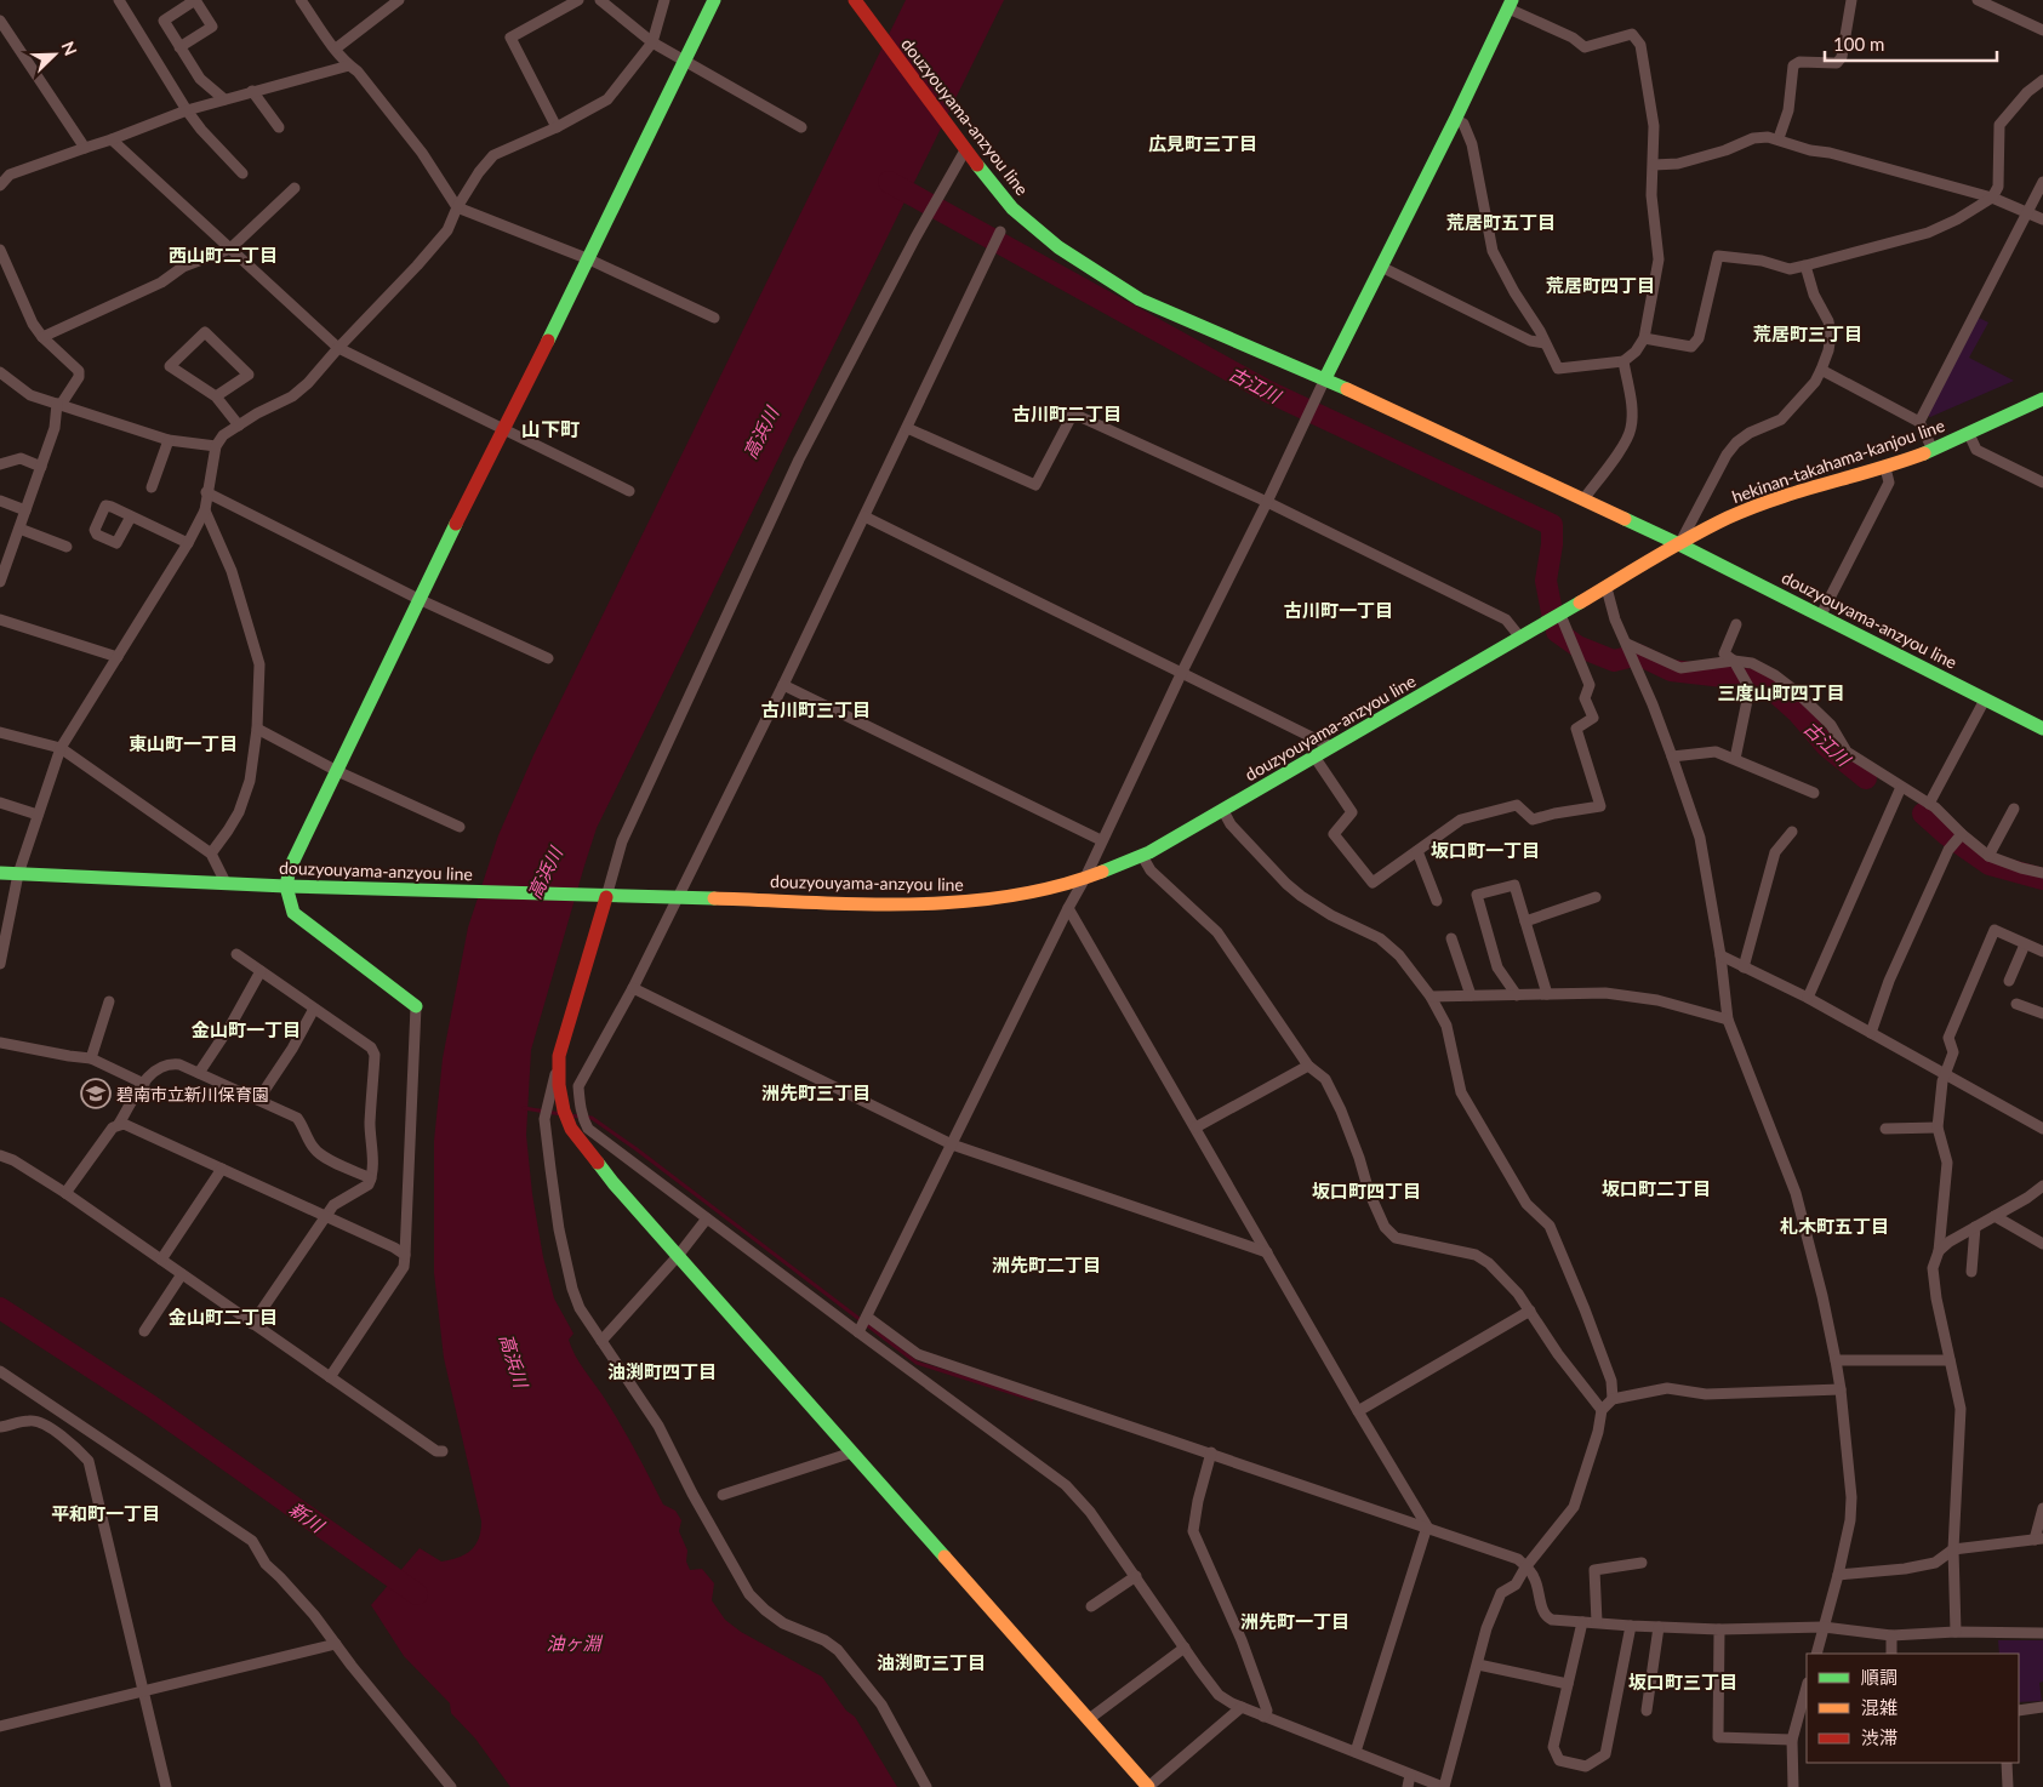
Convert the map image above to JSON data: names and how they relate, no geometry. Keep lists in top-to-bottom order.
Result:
{
  "streets": {
    "main road": ["douzyouyama-anzyou line", "hekinan-takahama-kanjou line"]
  },
  "crossings": [
    ["douzyouyama-anzyou line", "hekinan-takahama-kanjou line"]
  ],
  "districts": [
    "広見町三丁目",
    "荒居町五丁目",
    "西山町二丁目",
    "荒居町四丁目",
    "荒居町三丁目",
    "古川町二丁目",
    "山下町",
    "古川町一丁目",
    "三度山町四丁目",
    "古川町三丁目",
    "東山町一丁目",
    "坂口町一丁目",
    "金山町一丁目",
    "洲先町三丁目",
    "坂口町二丁目",
    "坂口町四丁目",
    "札木町五丁目",
    "洲先町二丁目",
    "金山町二丁目",
    "油渕町四丁目",
    "平和町一丁目",
    "洲先町一丁目",
    "油渕町三丁目",
    "坂口町三丁目"
  ],
  "water": [
    "古江川",
    "高浜川",
    "新川",
    "油ヶ淵"
  ],
  "places": {
    "school or university": ["碧南市立新川保育園"]
  },
  "legend": ["順調", "混雑", "渋滞"],
  "scale_bar": "100 m",
  "north": "top right"
}
